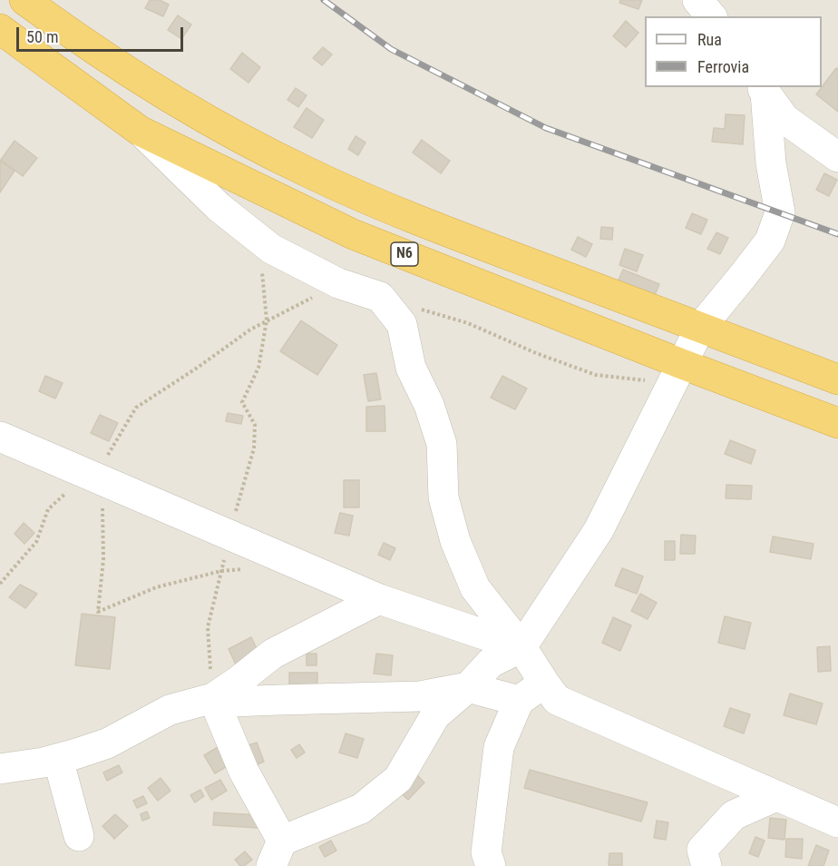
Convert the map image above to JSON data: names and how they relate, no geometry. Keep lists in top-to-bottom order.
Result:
{
  "streets": {
    "highway": ["N6"]
  },
  "legend": ["Rua", "Ferrovia"],
  "scale_bar": "50 m"
}
